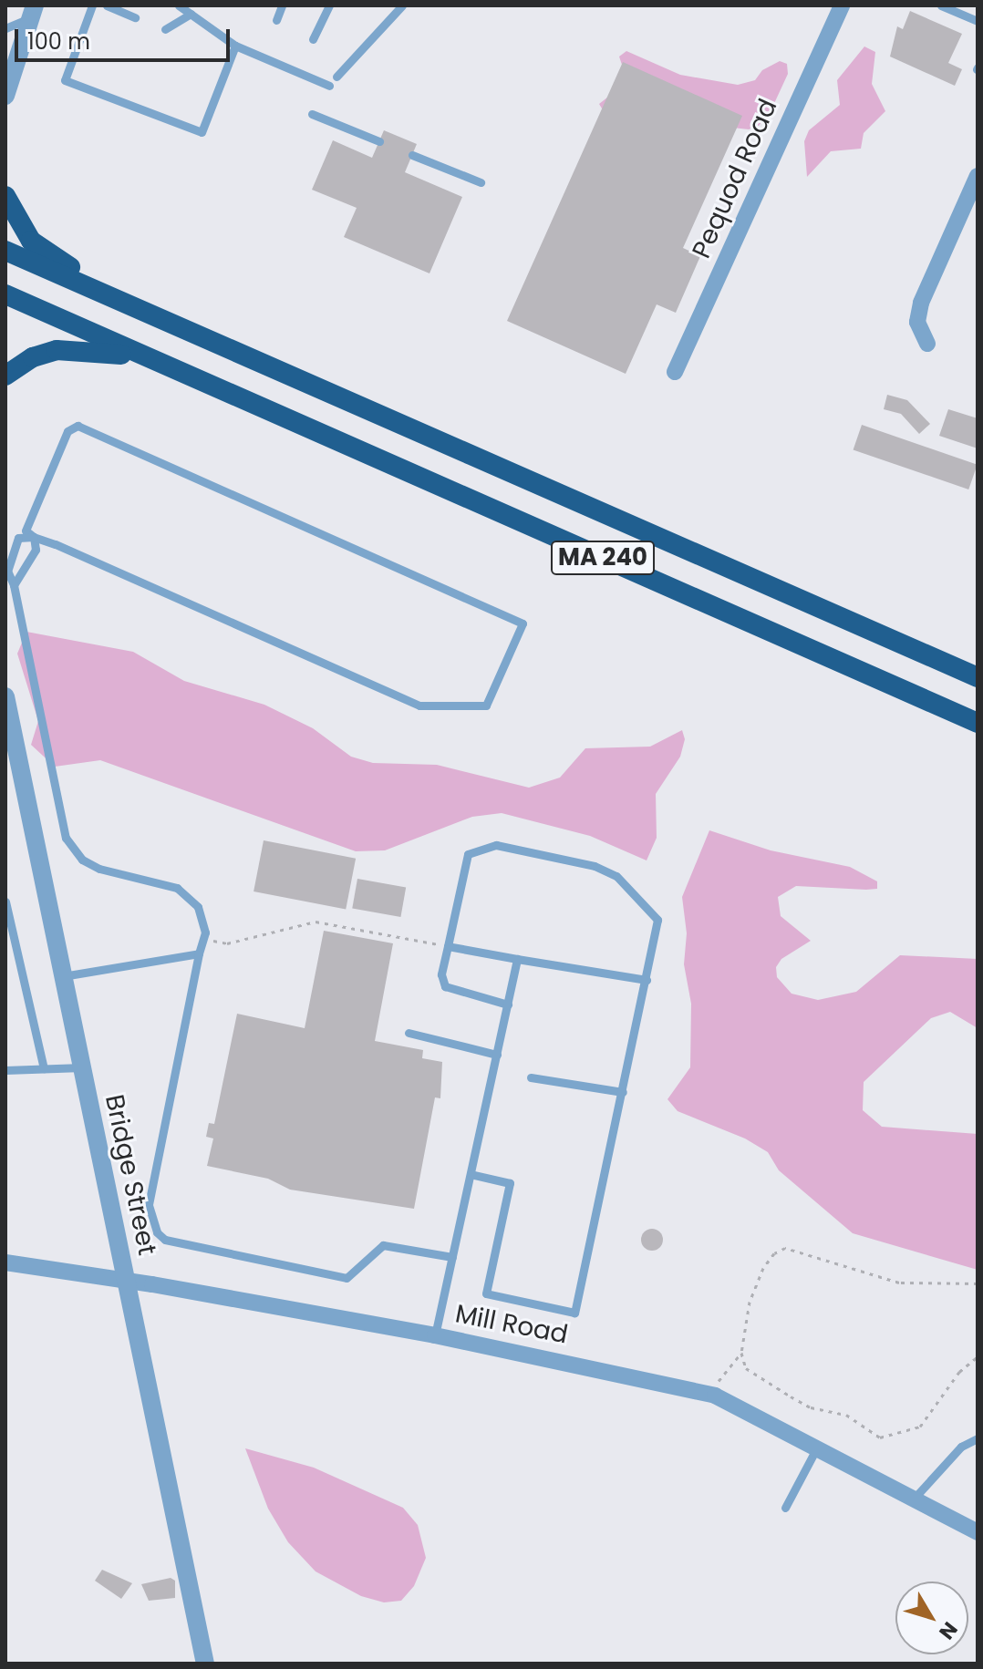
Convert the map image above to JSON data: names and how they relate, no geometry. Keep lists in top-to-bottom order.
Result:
{
  "streets": {
    "highway": ["MA 240"],
    "street": ["Pequod Road", "Bridge Street", "Mill Road"]
  },
  "crossings": [
    ["Bridge Street", "Mill Road"]
  ],
  "scale_bar": "100 m",
  "north": "bottom right"
}
